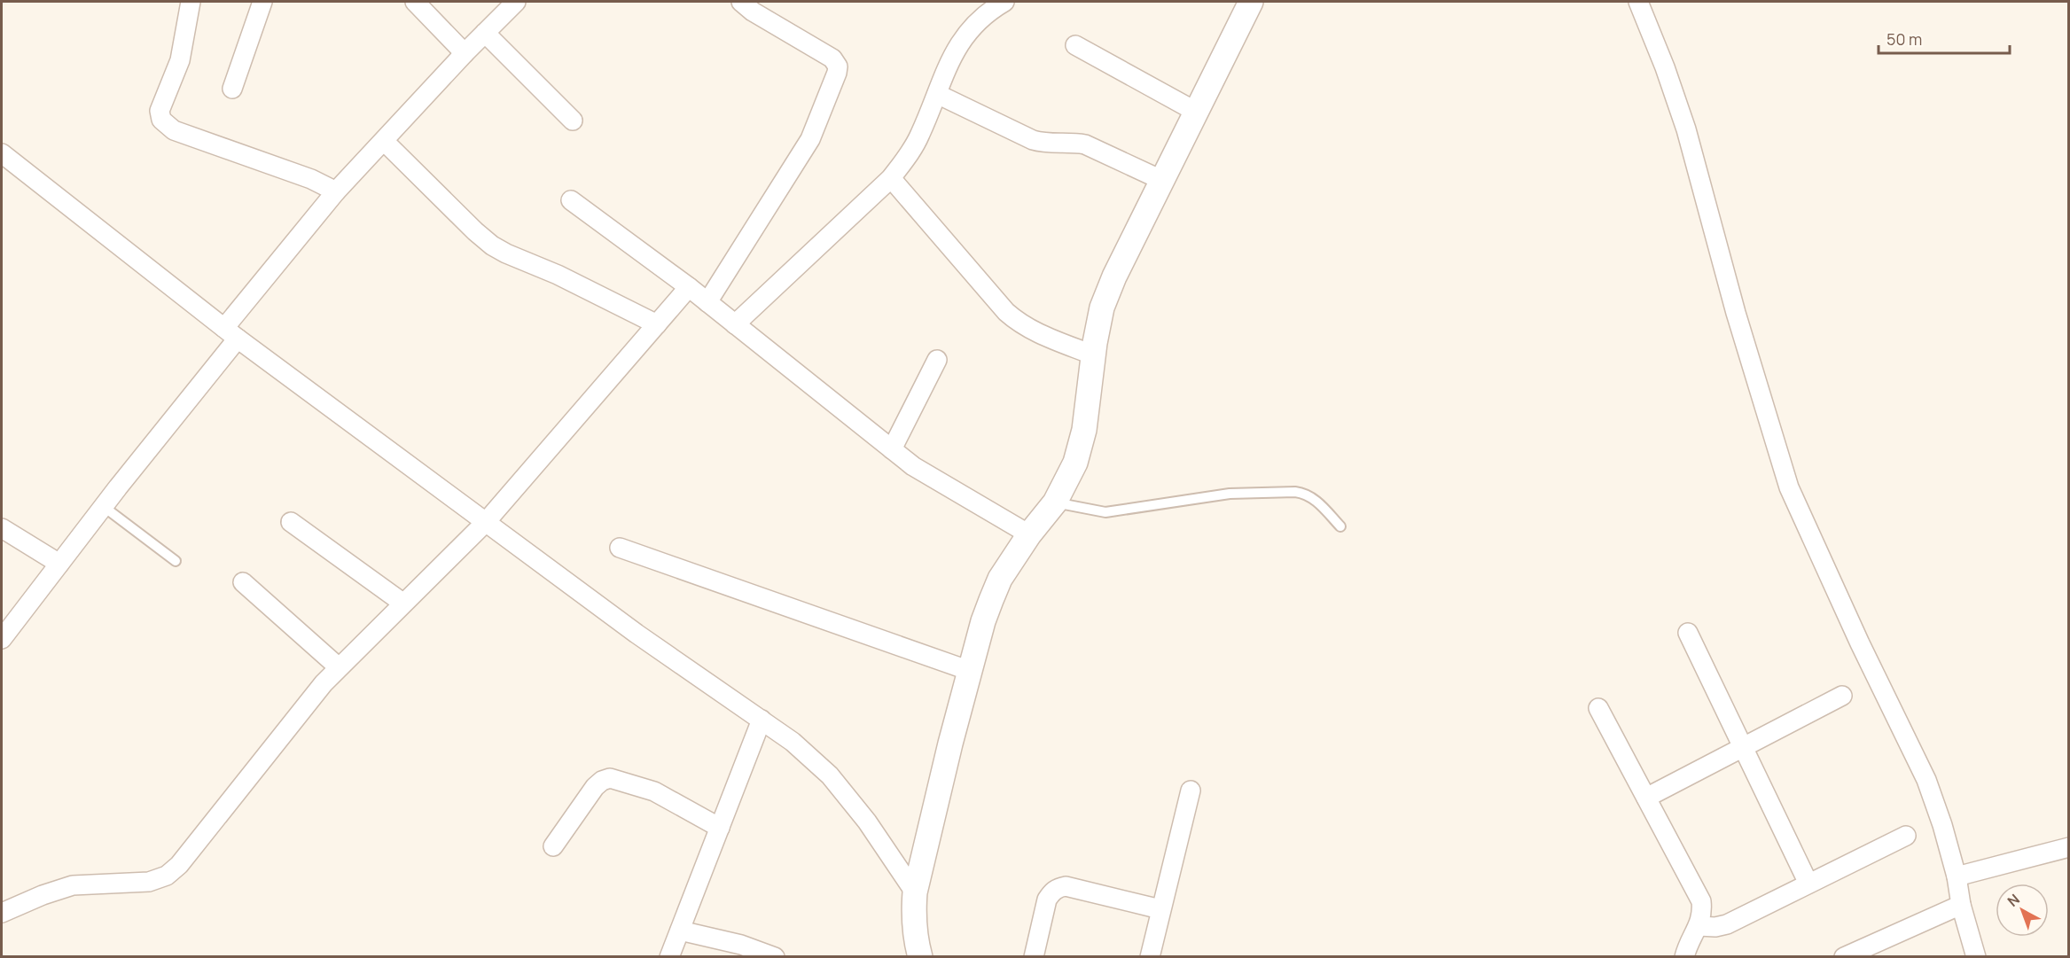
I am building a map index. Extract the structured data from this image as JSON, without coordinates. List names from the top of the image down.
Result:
{
  "scale_bar": "50 m",
  "north": "top left"
}
